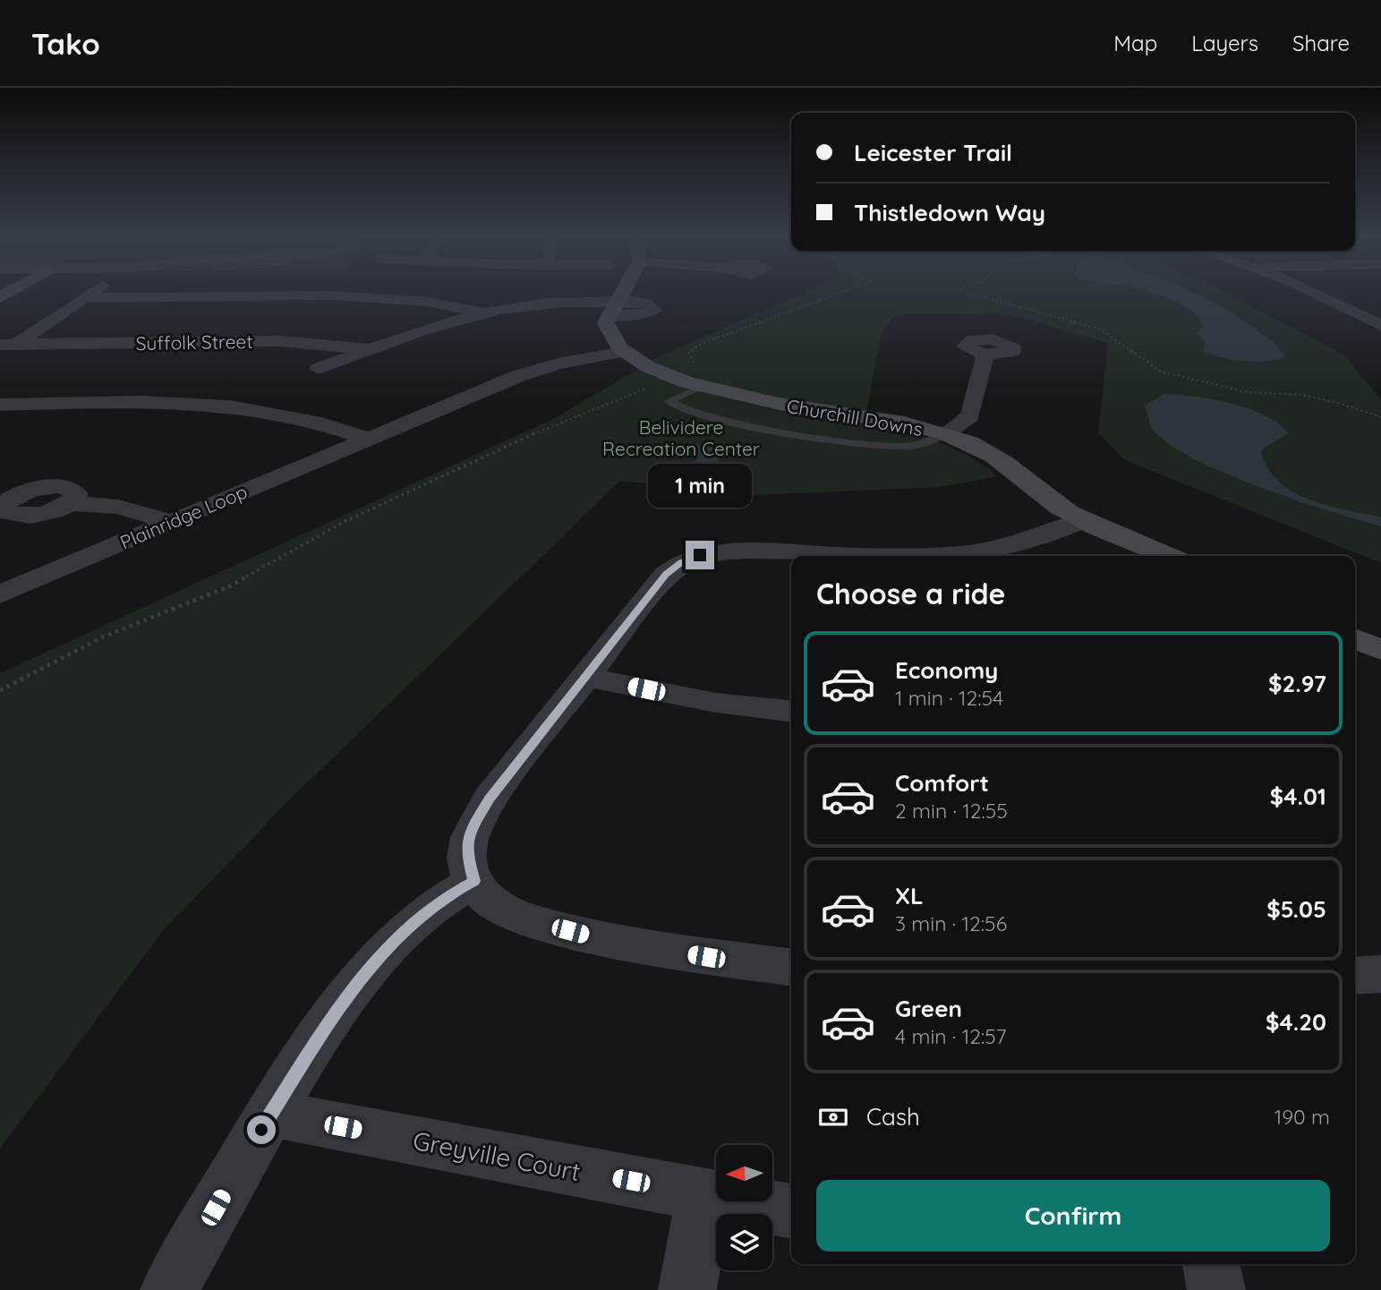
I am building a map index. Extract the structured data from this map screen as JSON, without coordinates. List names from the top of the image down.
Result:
{
  "streets": {
    "street": [
      "Suffolk Street",
      "Churchill Downs",
      "Plainridge Loop",
      "Greyville Court"
    ]
  },
  "crossings": [
    ["Churchill Downs", "Plainridge Loop"]
  ],
  "parks": ["Belividere Recreation Center"],
  "north": "left",
  "page": {
    "header": "Tako",
    "nav": ["Map", "Layers", "Share"],
    "banner": ["Leicester Trail", "Thistledown Way"],
    "bubble": "1 min",
    "heading": "Choose a ride",
    "list": [
      {
        "name": "Economy",
        "note": "1 min · 12:54",
        "value": "$2.97"
      },
      {
        "name": "Comfort",
        "note": "2 min · 12:55",
        "value": "$4.01"
      },
      {
        "name": "XL",
        "note": "3 min · 12:56",
        "value": "$5.05"
      },
      {
        "name": "Green",
        "note": "4 min · 12:57",
        "value": "$4.20"
      }
    ],
    "pay": ["Cash", "190 m"],
    "buttons": "Confirm"
  }
}
